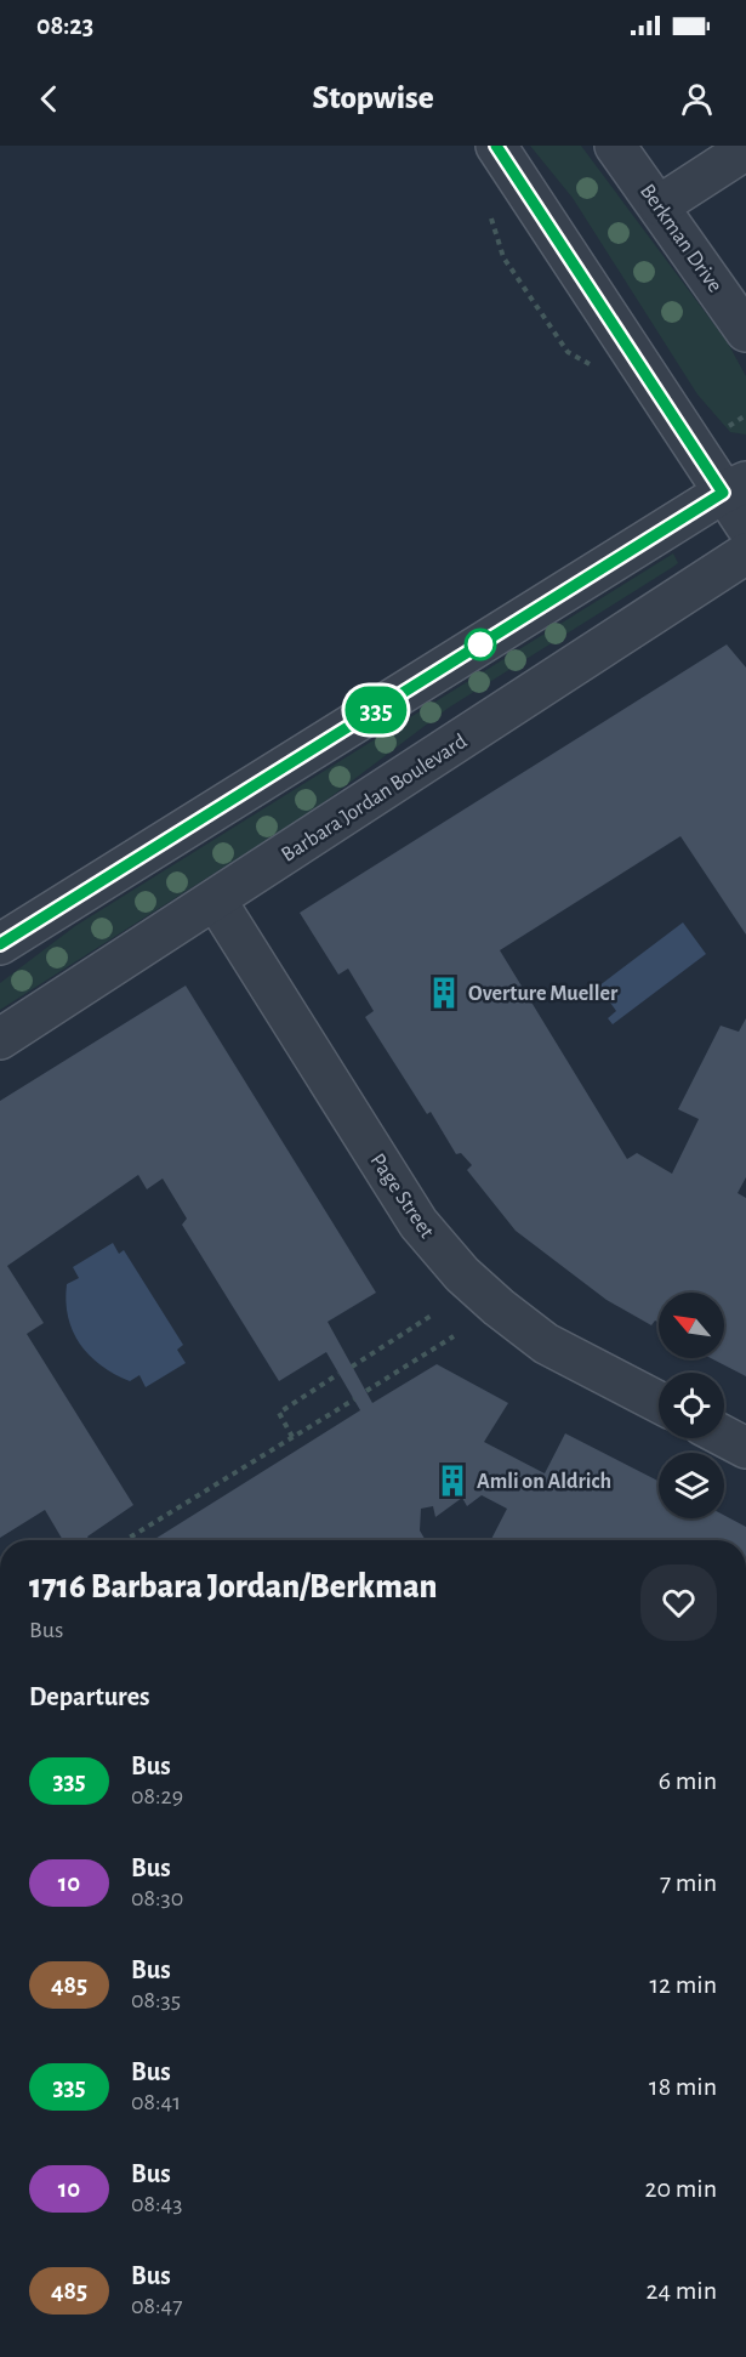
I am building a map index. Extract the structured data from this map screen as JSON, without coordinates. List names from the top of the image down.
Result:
{
  "streets": {
    "street": ["Berkman Drive", "Barbara Jordan Boulevard", "Page Street"]
  },
  "crossings": [
    ["Barbara Jordan Boulevard", "Page Street"]
  ],
  "places": {
    "building": ["Overture Mueller", "Amli on Aldrich"]
  },
  "lines": ["bus line 335"],
  "north": "top left",
  "page": {
    "status": "08:23",
    "header": "Stopwise",
    "on_map": "335",
    "heading": [
      ["1716 Barbara Jordan/Berkman", "Bus"],
      "Departures"
    ],
    "list": [
      {
        "mark": "335",
        "name": "Bus",
        "note": "08:29",
        "value": "6 min"
      },
      {
        "mark": "10",
        "name": "Bus",
        "note": "08:30",
        "value": "7 min"
      },
      {
        "mark": "485",
        "name": "Bus",
        "note": "08:35",
        "value": "12 min"
      },
      {
        "mark": "335",
        "name": "Bus",
        "note": "08:41",
        "value": "18 min"
      },
      {
        "mark": "10",
        "name": "Bus",
        "note": "08:43",
        "value": "20 min"
      },
      {
        "mark": "485",
        "name": "Bus",
        "note": "08:47",
        "value": "24 min"
      }
    ]
  }
}
